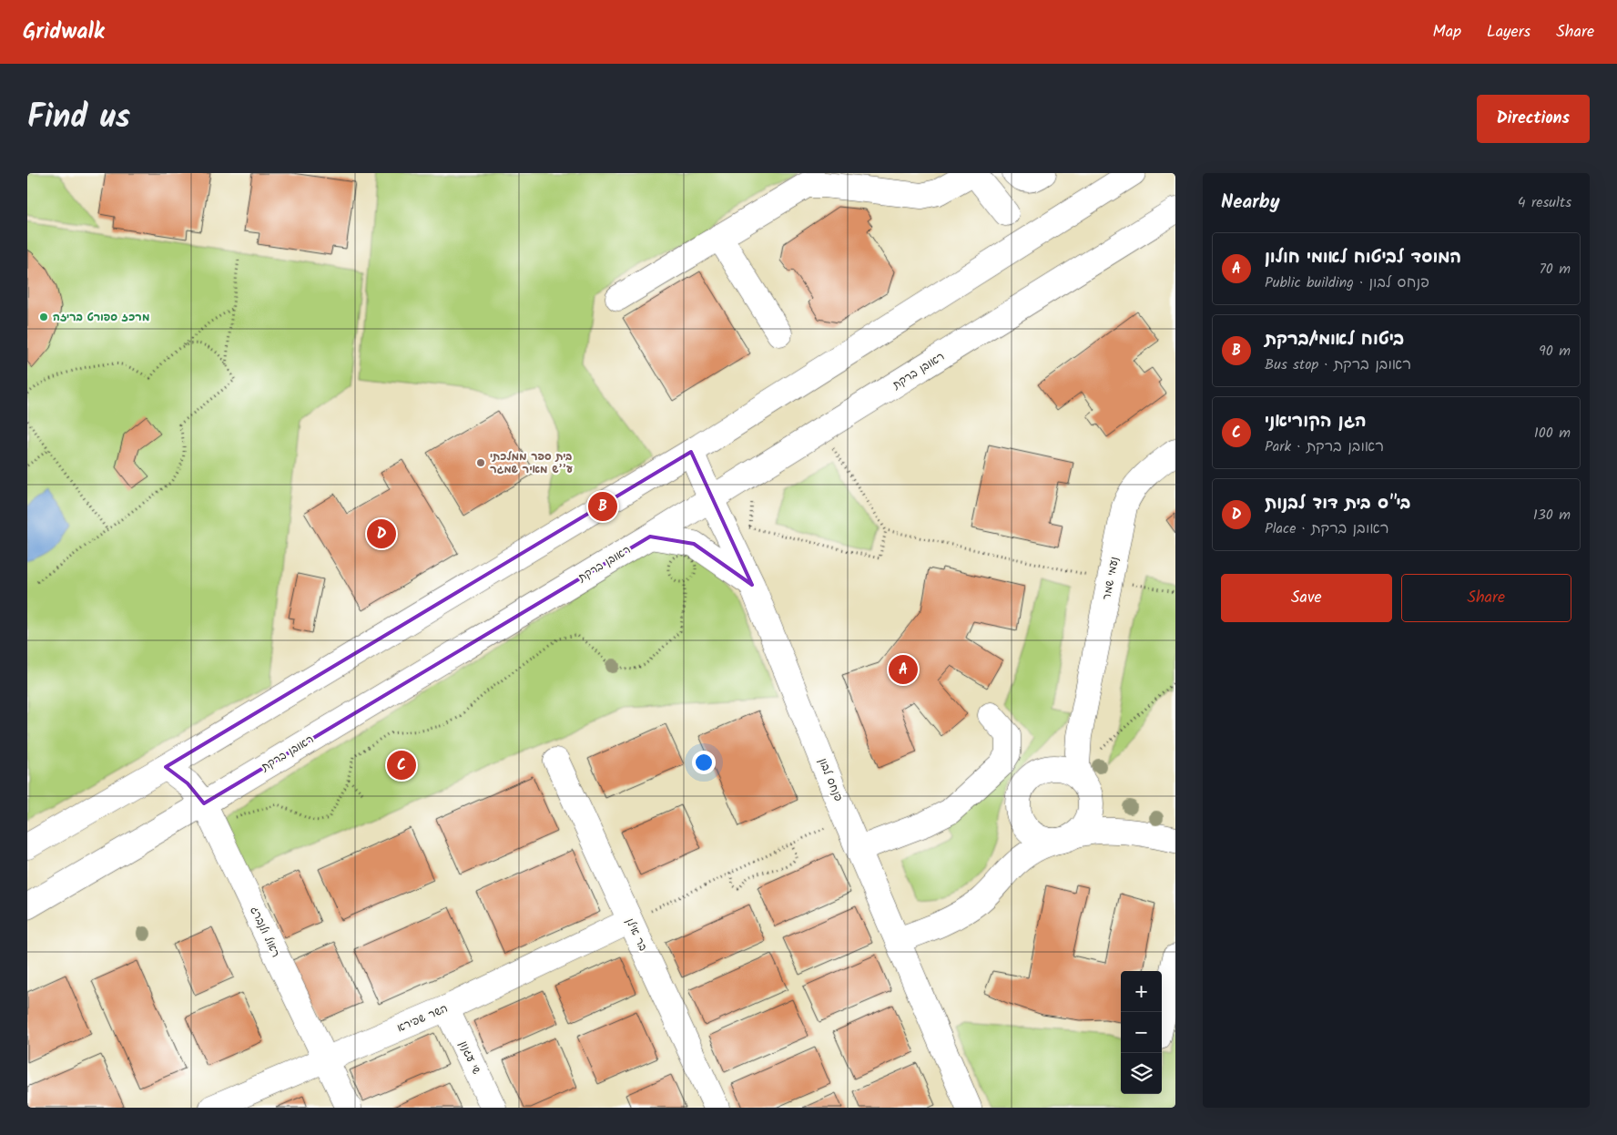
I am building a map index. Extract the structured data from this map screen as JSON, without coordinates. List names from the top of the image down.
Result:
{
  "streets": {
    "street": [
      "ראובן ברקת",
      "נעמי שמר",
      "פנחס לבון",
      "ראול ולנברג",
      "בר אילן",
      "השר שפירא",
      "שי עגנון"
    ]
  },
  "crossings": [
    ["ראובן ברקת", "פנחס לבון"],
    ["ראובן ברקת", "ראול ולנברג"],
    ["ראול ולנברג", "השר שפירא"],
    ["בר אילן", "השר שפירא"],
    ["השר שפירא", "שי עגנון"]
  ],
  "places": ["מרכז ספורט בריזה", "בית ספר ממלכתי ע’’ש מאיר שמגר"],
  "page": {
    "header": "Gridwalk",
    "nav": ["Map", "Layers", "Share"],
    "title": "Find us",
    "buttons": [
      "Directions",
      ["Save", "Share"]
    ],
    "heading": ["Nearby", "4 results"],
    "list": [
      {
        "mark": "A",
        "name": "המוסד לביטוח לאומי חולון",
        "note": "Public building · פנחס לבון",
        "value": "70 m"
      },
      {
        "mark": "B",
        "name": "ביטוח לאומי/ברקת",
        "note": "Bus stop · ראובן ברקת",
        "value": "90 m"
      },
      {
        "mark": "C",
        "name": "הגן הקוריאני",
        "note": "Park · ראובן ברקת",
        "value": "100 m"
      },
      {
        "mark": "D",
        "name": "בי''ס בית דוד לבנות",
        "note": "Place · ראובן ברקת",
        "value": "130 m"
      }
    ],
    "pins": [
      "B",
      "D",
      "A",
      "C"
    ],
    "map_buttons": ["+", "−"]
  }
}
